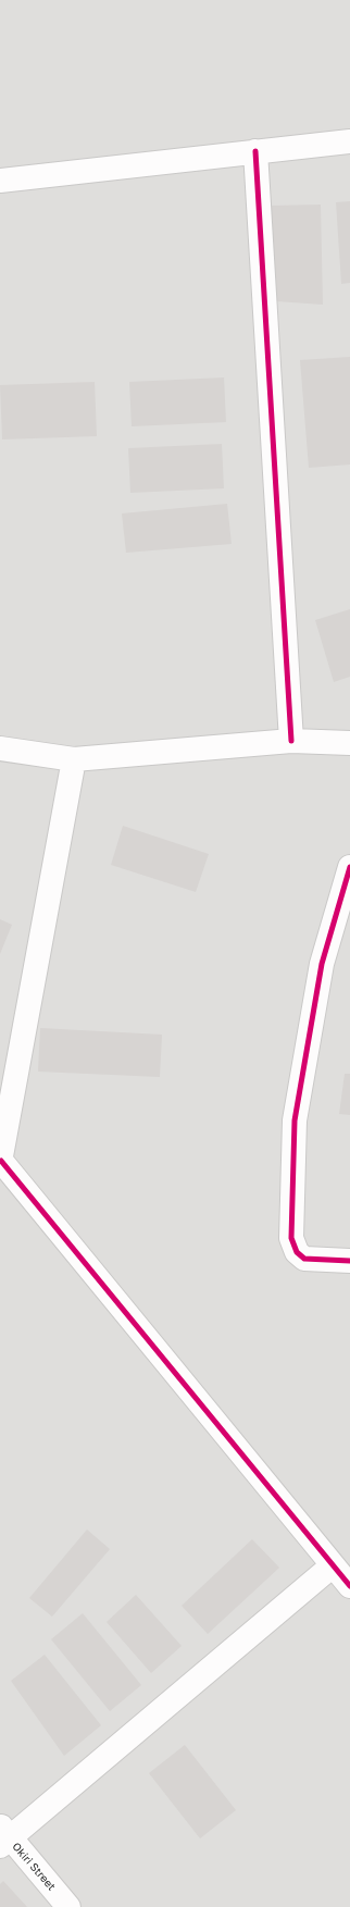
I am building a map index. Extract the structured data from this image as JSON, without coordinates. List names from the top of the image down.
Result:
{
  "streets": {
    "street": ["Okiri Street"]
  }
}
